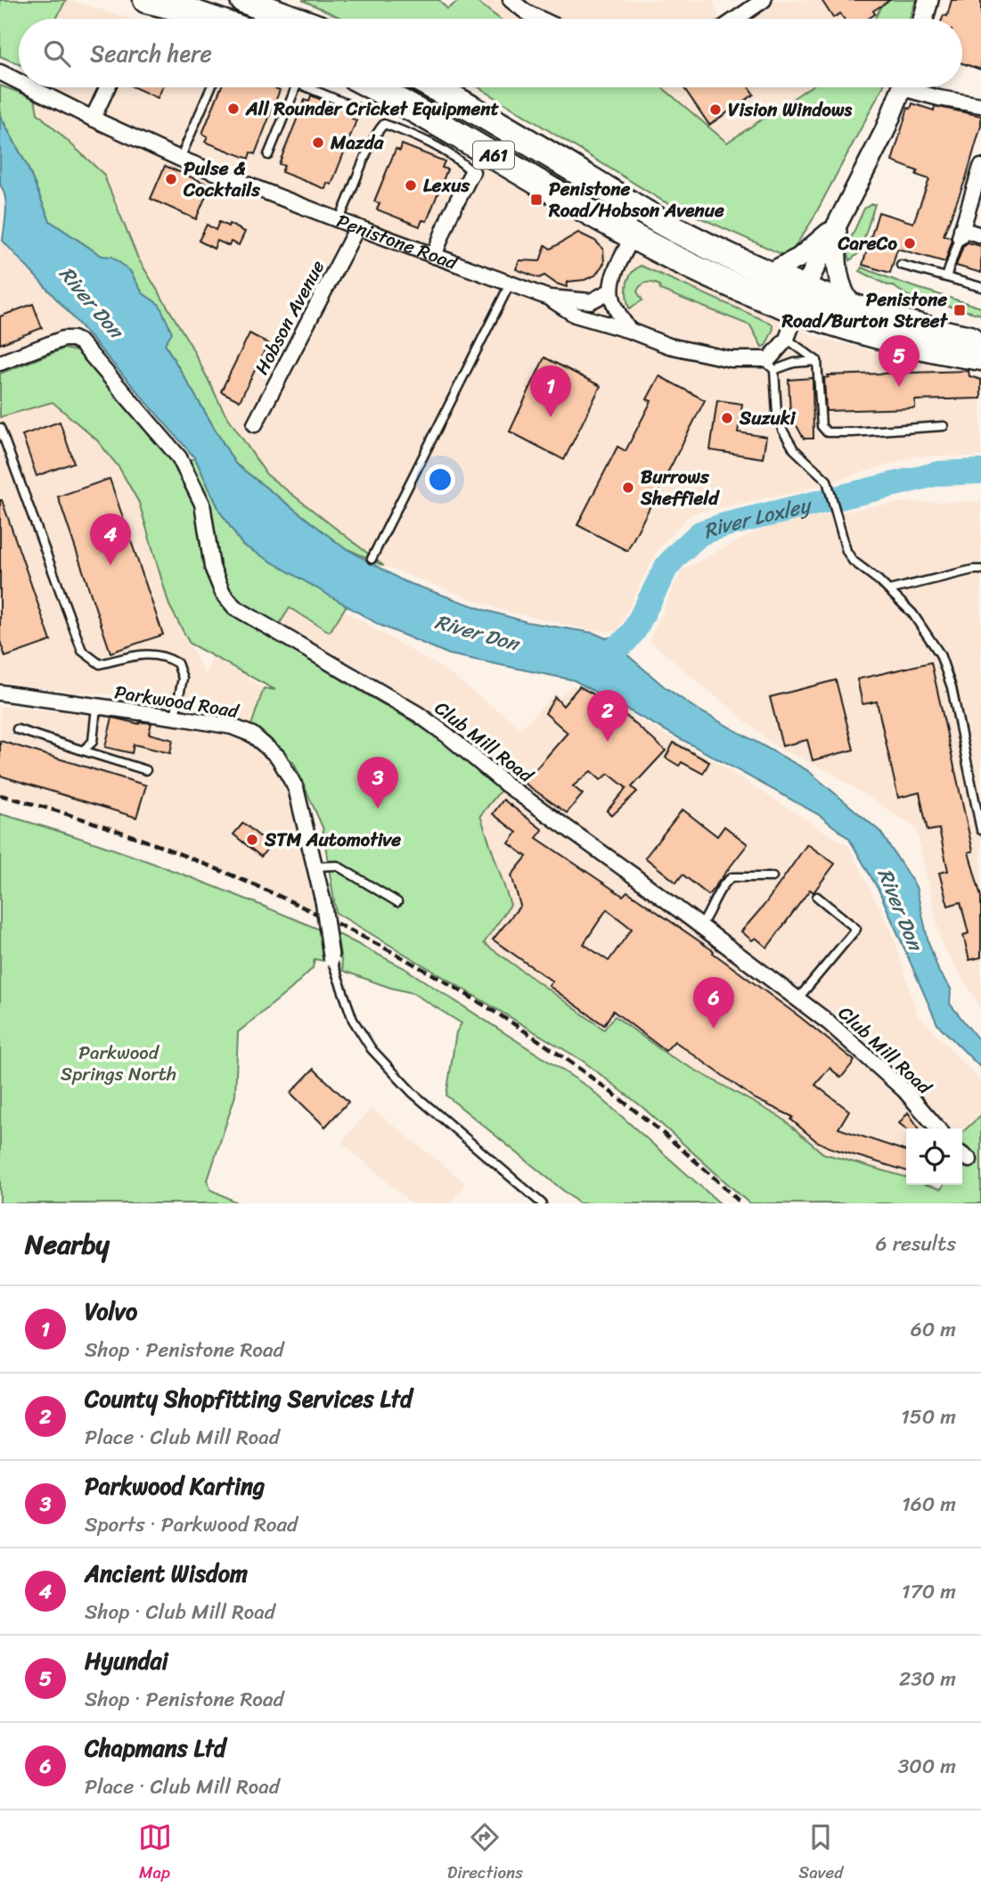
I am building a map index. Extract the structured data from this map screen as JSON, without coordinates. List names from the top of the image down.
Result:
{
  "streets": {
    "highway": ["A61"],
    "street": [
      "Penistone Road",
      "Hobson Avenue",
      "Parkwood Road",
      "Club Mill Road"
    ]
  },
  "crossings": [
    ["Penistone Road", "Hobson Avenue"]
  ],
  "water": ["River Don", "River Loxley"],
  "parks": ["Parkwood Springs North"],
  "places": {
    "other": [
      "All Rounder Cricket Equipment",
      "Vision Windows",
      "Mazda",
      "Pulse & Cocktails",
      "Lexus",
      "CareCo",
      "Suzuki",
      "Burrows Sheffield",
      "STM Automotive"
    ],
    "transit": ["Penistone Road/Hobson Avenue", "Penistone Road/Burton Street"]
  },
  "page": {
    "search": "Search here",
    "pins": [
      "5",
      "1",
      "4",
      "2",
      "3",
      "6"
    ],
    "heading": ["Nearby", "6 results"],
    "list": [
      {
        "mark": "1",
        "name": "Volvo",
        "note": "Shop · Penistone Road",
        "value": "60 m"
      },
      {
        "mark": "2",
        "name": "County Shopfitting Services Ltd",
        "note": "Place · Club Mill Road",
        "value": "150 m"
      },
      {
        "mark": "3",
        "name": "Parkwood Karting",
        "note": "Sports · Parkwood Road",
        "value": "160 m"
      },
      {
        "mark": "4",
        "name": "Ancient Wisdom",
        "note": "Shop · Club Mill Road",
        "value": "170 m"
      },
      {
        "mark": "5",
        "name": "Hyundai",
        "note": "Shop · Penistone Road",
        "value": "230 m"
      },
      {
        "mark": "6",
        "name": "Chapmans Ltd",
        "note": "Place · Club Mill Road",
        "value": "300 m"
      }
    ],
    "nav": ["Map", "Directions", "Saved"]
  }
}
